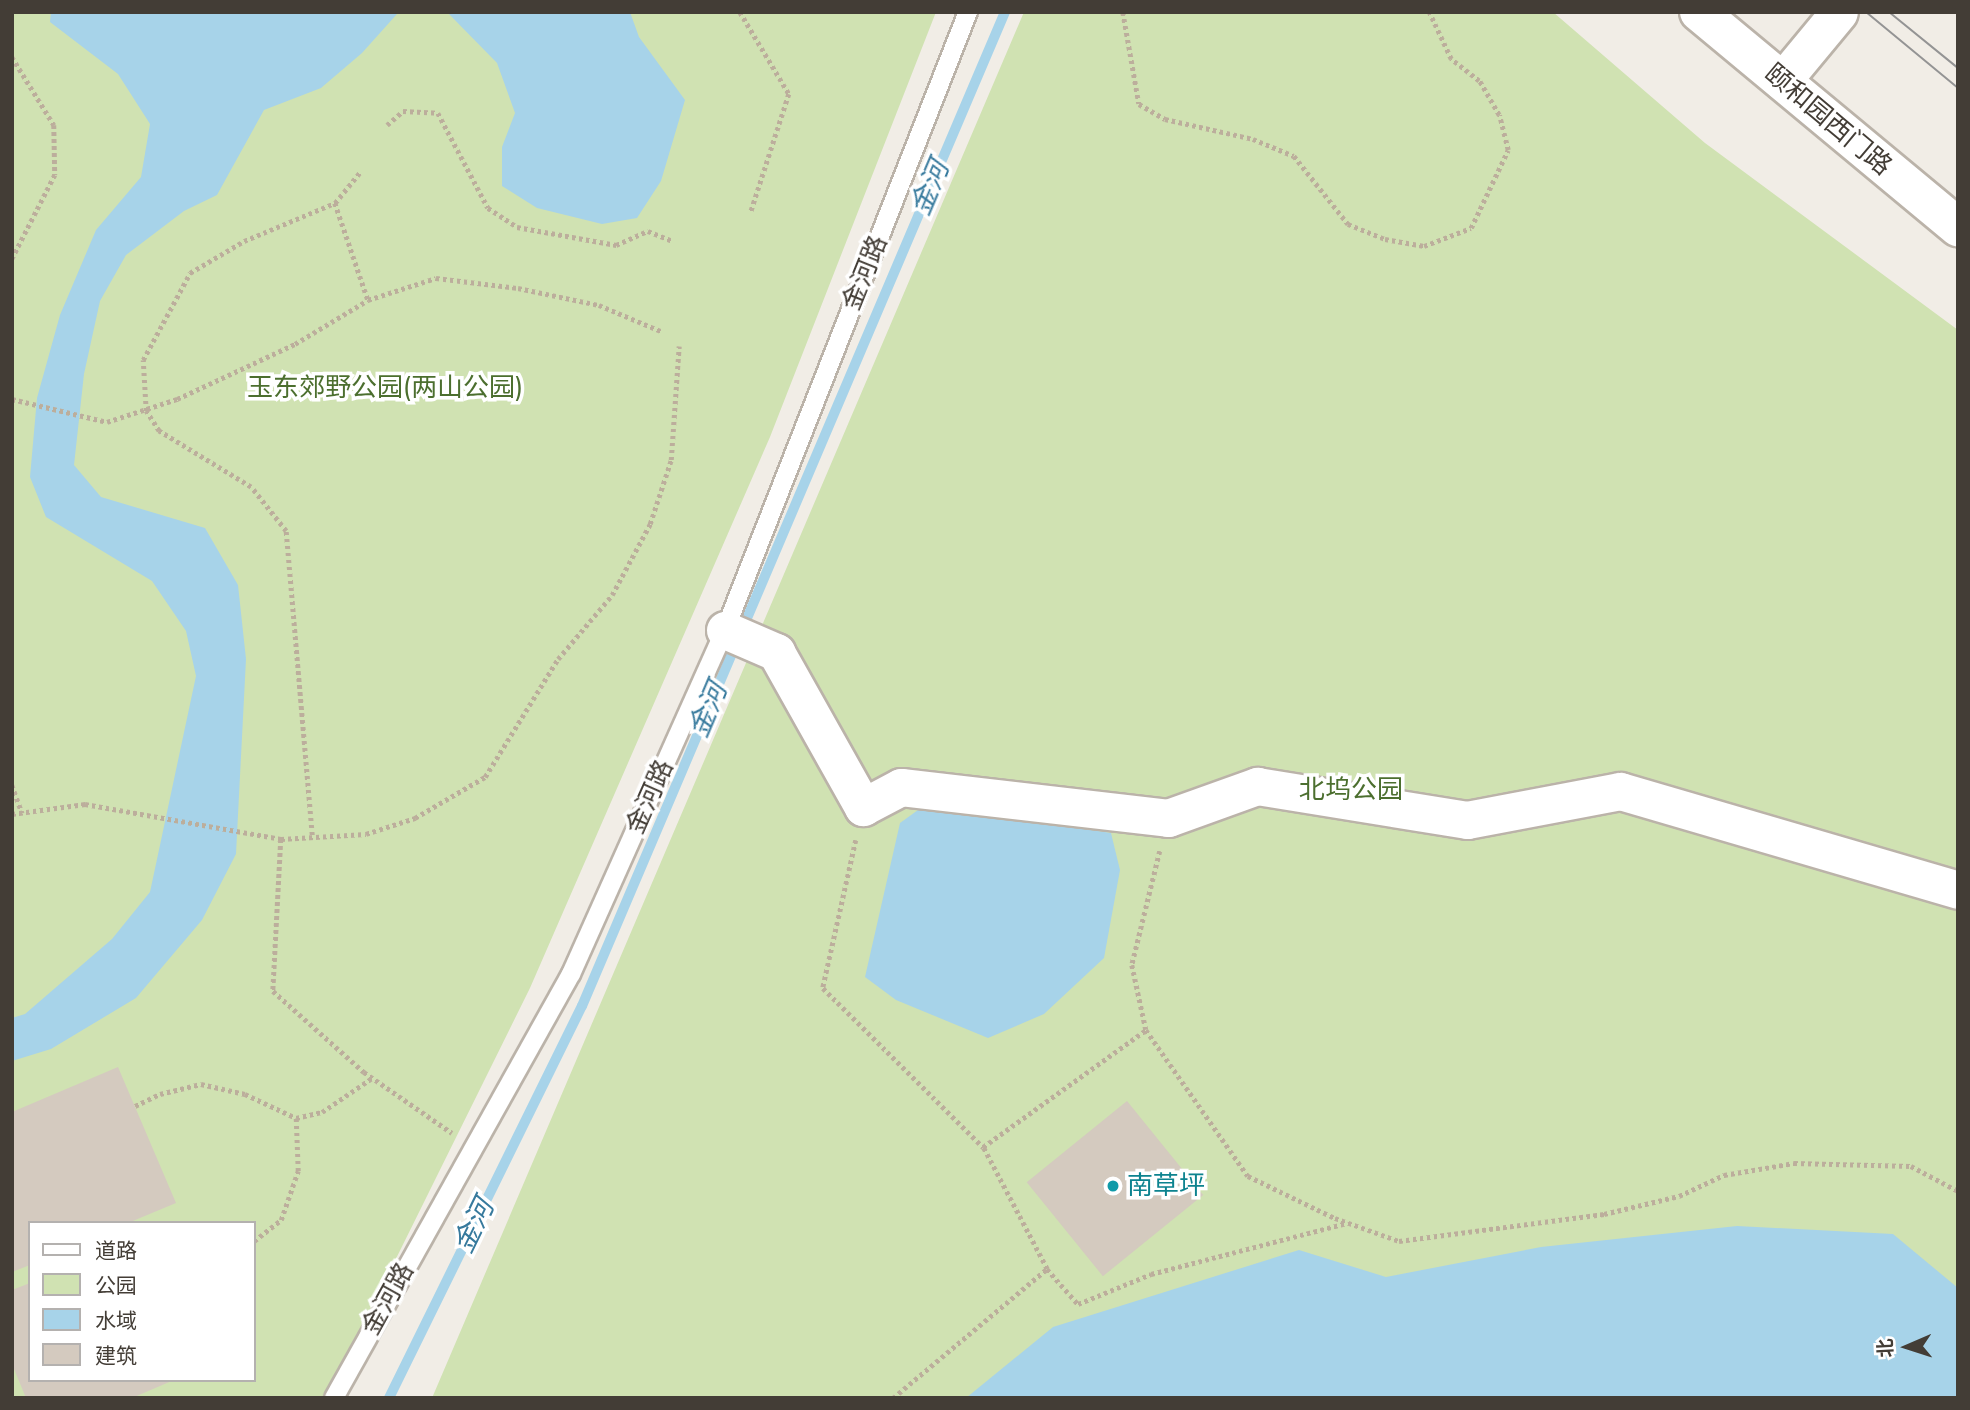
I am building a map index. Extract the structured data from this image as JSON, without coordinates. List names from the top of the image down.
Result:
{
  "streets": {
    "street": ["颐和园西门路"],
    "lane": ["金河路"]
  },
  "water": ["金河"],
  "parks": ["玉东郊野公园(两山公园)", "北坞公园"],
  "places": ["南草坪"],
  "legend": [
    "道路",
    "公园",
    "水域",
    "建筑"
  ],
  "north": "left"
}
